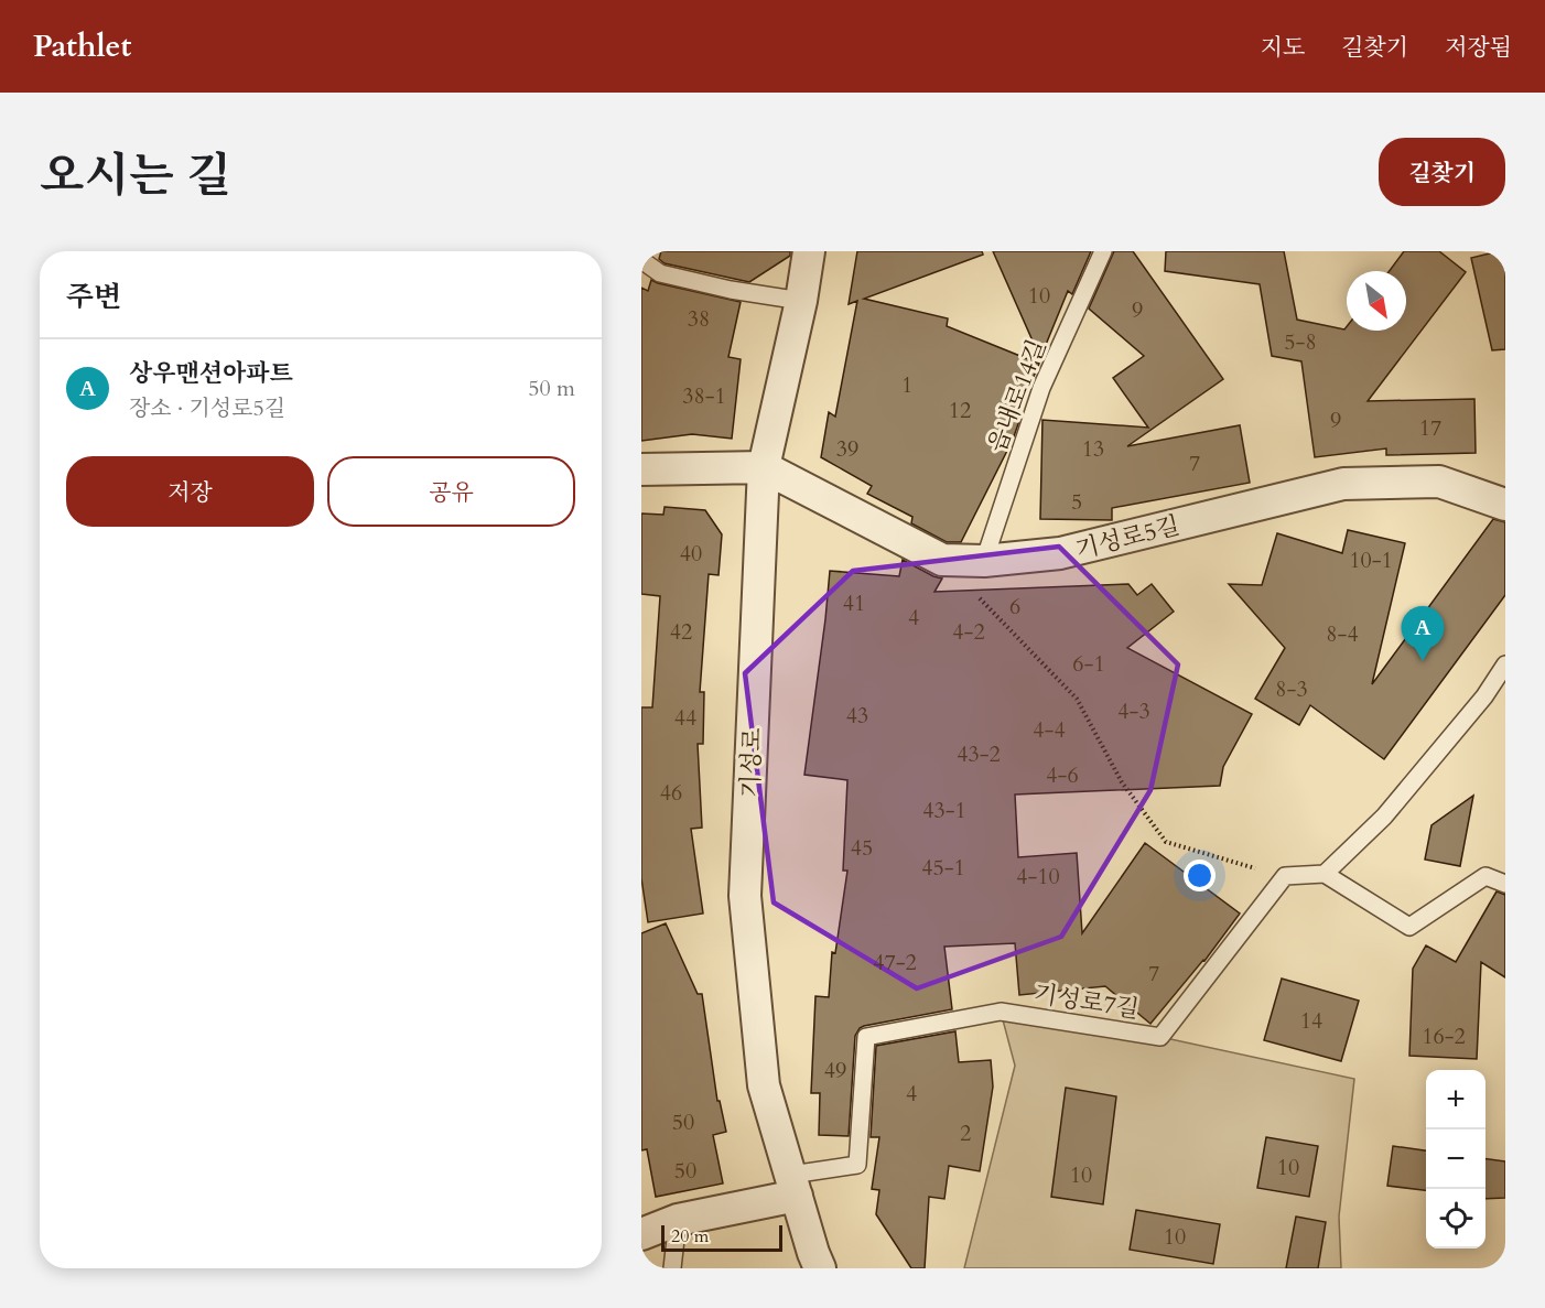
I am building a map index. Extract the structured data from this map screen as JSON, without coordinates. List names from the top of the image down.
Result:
{
  "streets": {
    "street": ["기성로5길", "기성로"],
    "lane": ["읍내로14길", "기성로7길"]
  },
  "crossings": [
    ["읍내로14길", "기성로5길"],
    ["기성로5길", "기성로"],
    ["기성로", "기성로7길"]
  ],
  "house_numbers": [
    "10",
    "9",
    "38",
    "5-8",
    "1",
    "38-1",
    "12",
    "9",
    "17",
    "39",
    "13",
    "7",
    "5",
    "40",
    "10-1",
    "41",
    "6",
    "4",
    "42",
    "4-2",
    "8-4",
    "6-1",
    "8-3",
    "4-3",
    "43",
    "44",
    "4-4",
    "43-2",
    "4-6",
    "46",
    "43-1",
    "45",
    "45-1",
    "4-10",
    "47-2",
    "7",
    "14",
    "16-2",
    "49",
    "4",
    "50",
    "2",
    "10",
    "50",
    "10",
    "10"
  ],
  "scale_bar": "20 m",
  "north": "bottom right",
  "page": {
    "header": "Pathlet",
    "nav": ["지도", "길찾기", "저장됨"],
    "title": "오시는 길",
    "buttons": [
      "길찾기",
      ["저장", "공유"]
    ],
    "heading": "주변",
    "list": [
      {
        "mark": "A",
        "name": "상우맨션아파트",
        "note": "장소 · 기성로5길",
        "value": "50 m"
      }
    ],
    "pins": "A",
    "map_buttons": ["+", "−"],
    "scale": "20 m"
  }
}
